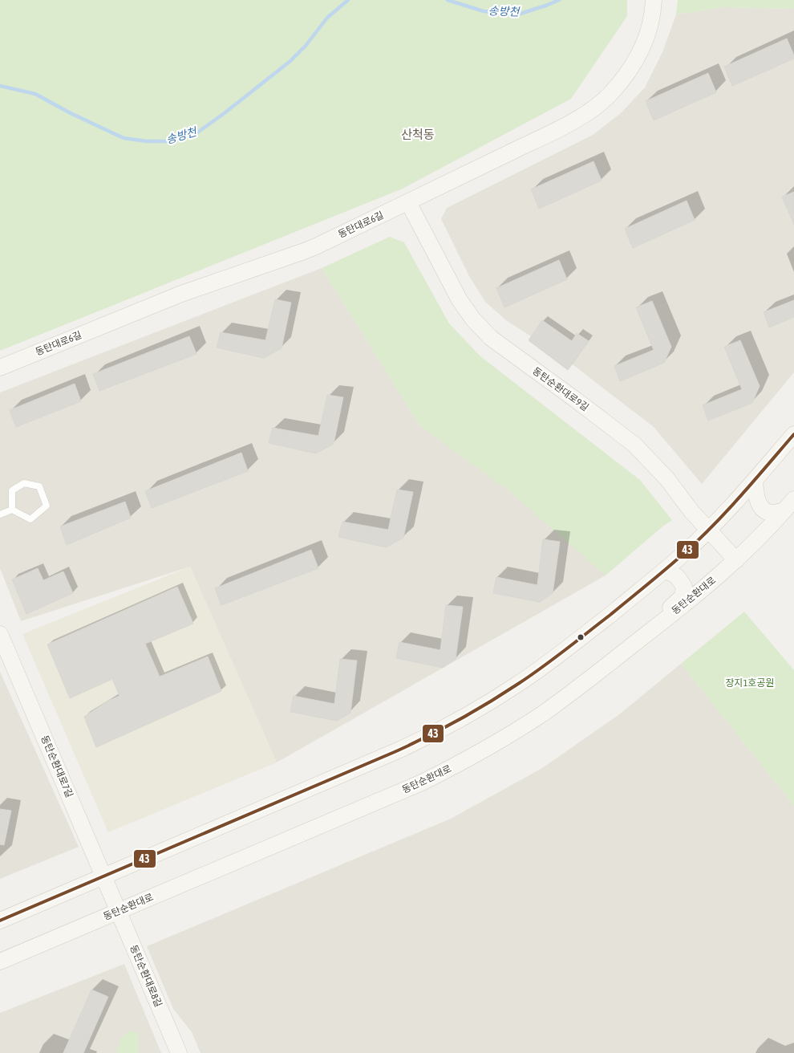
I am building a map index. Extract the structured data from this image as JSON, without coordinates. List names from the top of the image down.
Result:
{
  "streets": {
    "main road": [
      "동탄대로6길",
      "동탄순환대로9길",
      "동탄순환대로",
      "동탄순환대로7길",
      "동탄순환대로8길"
    ]
  },
  "crossings": [
    ["동탄대로6길", "동탄순환대로9길"],
    ["동탄순환대로9길", "동탄순환대로"],
    ["동탄순환대로", "동탄순환대로7길"],
    ["동탄순환대로", "동탄순환대로8길"],
    ["동탄순환대로7길", "동탄순환대로8길"]
  ],
  "districts": ["산척동"],
  "water": ["송방천"],
  "parks": ["장지1호공원"],
  "lines": ["transit line 43"]
}
